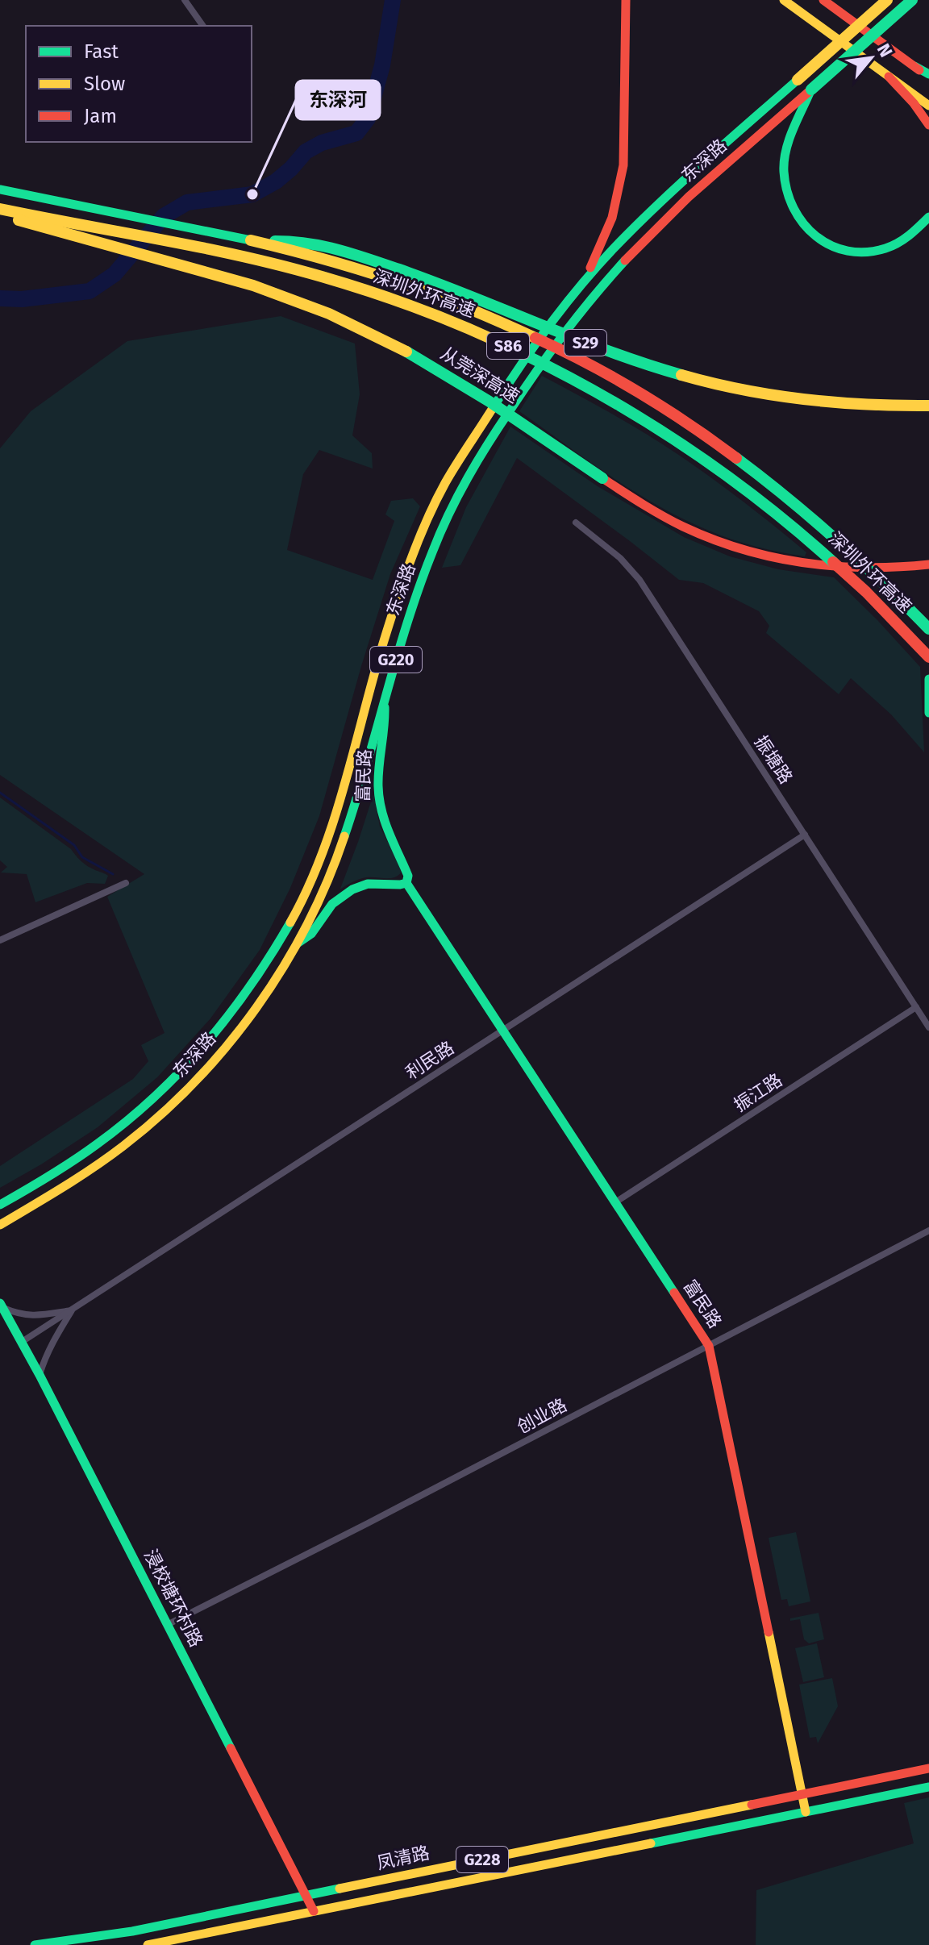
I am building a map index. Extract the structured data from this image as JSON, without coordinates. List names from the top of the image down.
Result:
{
  "streets": {
    "main road": [
      "东深路",
      "深圳外环高速",
      "S29",
      "S86",
      "从莞深高速",
      "G220",
      "富民路",
      "浸校塘环村路",
      "凤清路",
      "G228"
    ],
    "street": [
      "振塘路",
      "利民路",
      "振江路",
      "创业路"
    ]
  },
  "crossings": [
    ["东深路", "富民路"],
    ["深圳外环高速", "S29"],
    ["深圳外环高速", "从莞深高速"],
    ["振塘路", "利民路"],
    ["振塘路", "振江路"],
    ["富民路", "利民路"],
    ["富民路", "振江路"],
    ["富民路", "创业路"],
    ["富民路", "凤清路"],
    ["利民路", "浸校塘环村路"],
    ["创业路", "浸校塘环村路"],
    ["浸校塘环村路", "凤清路"]
  ],
  "places": ["东深河"],
  "legend": ["Fast", "Slow", "Jam"],
  "north": "top right"
}
